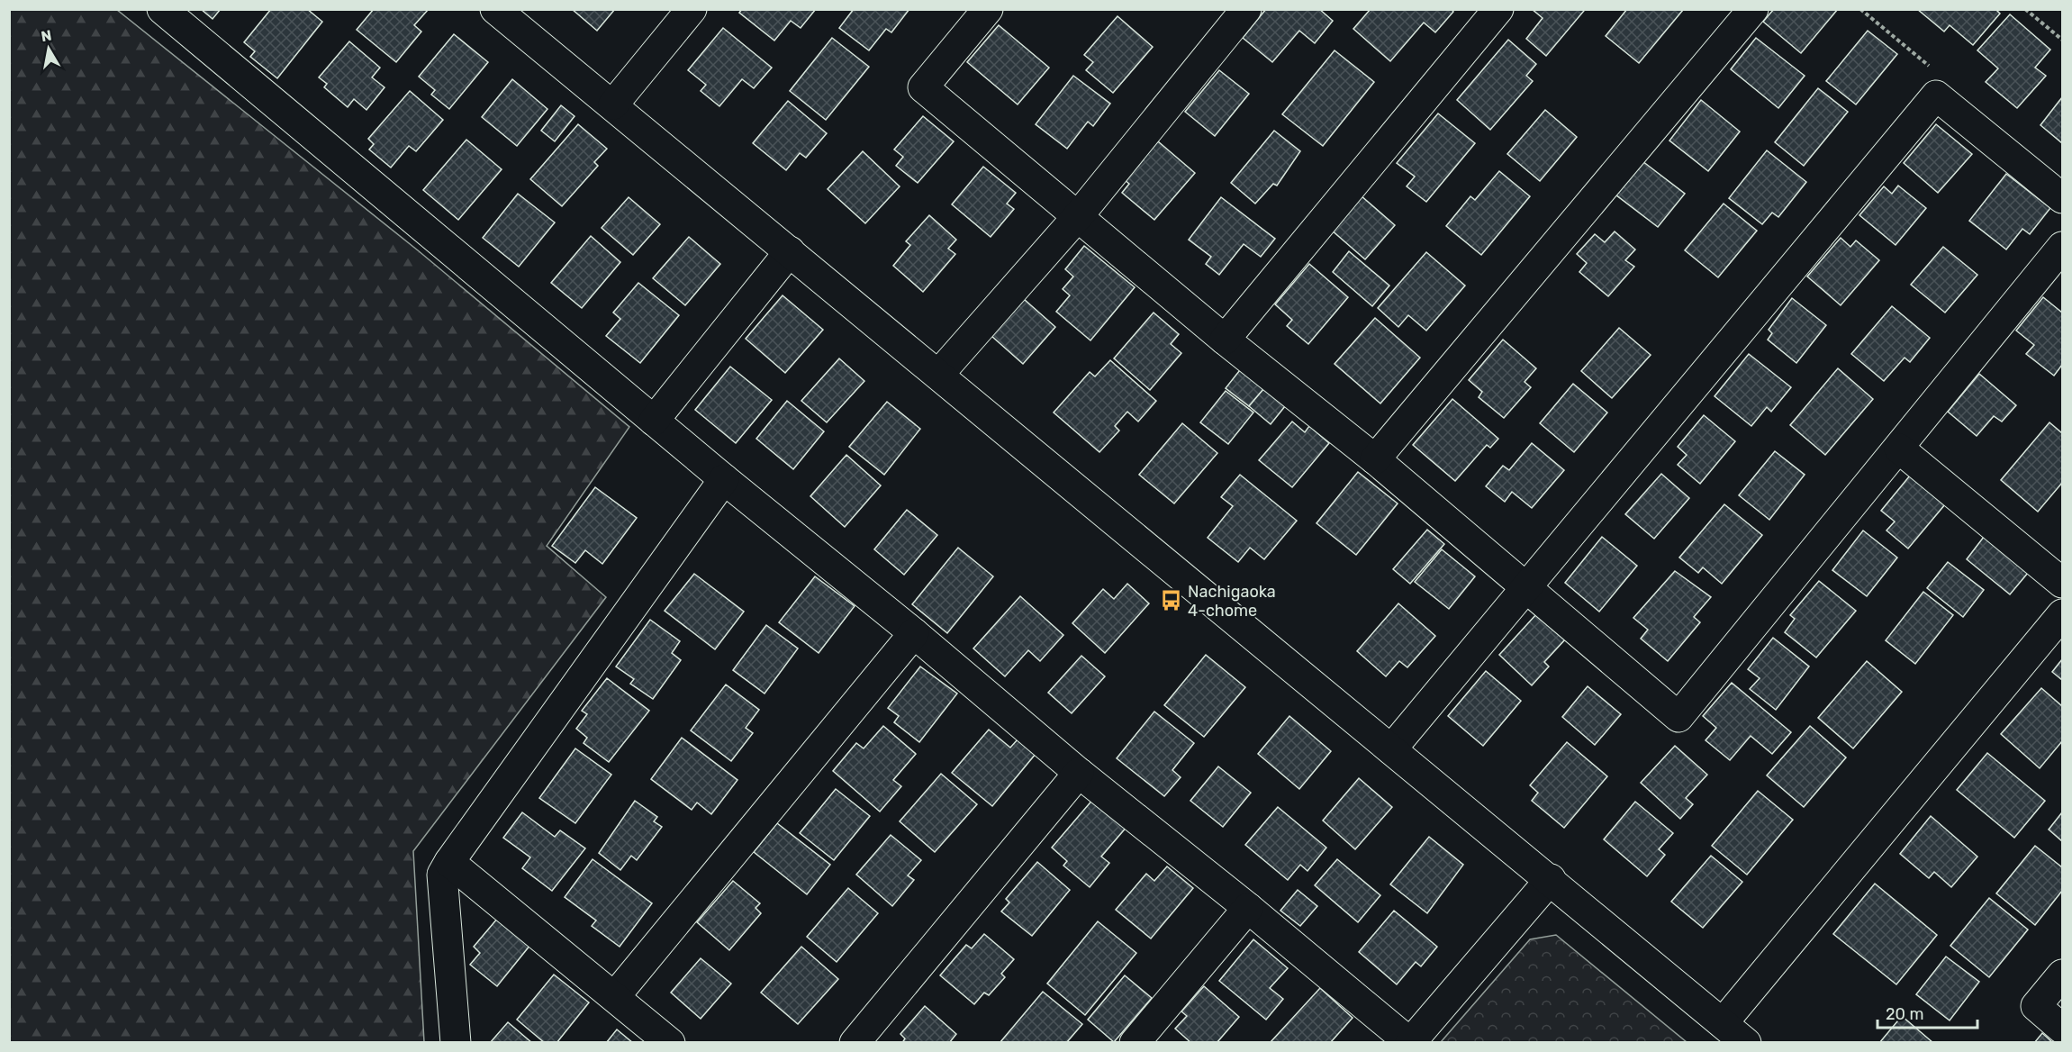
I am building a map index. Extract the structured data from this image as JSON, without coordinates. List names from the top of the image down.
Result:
{
  "places": {
    "bus stop": ["Nachigaoka 4-chome"]
  },
  "scale_bar": "20 m",
  "north": "top"
}
